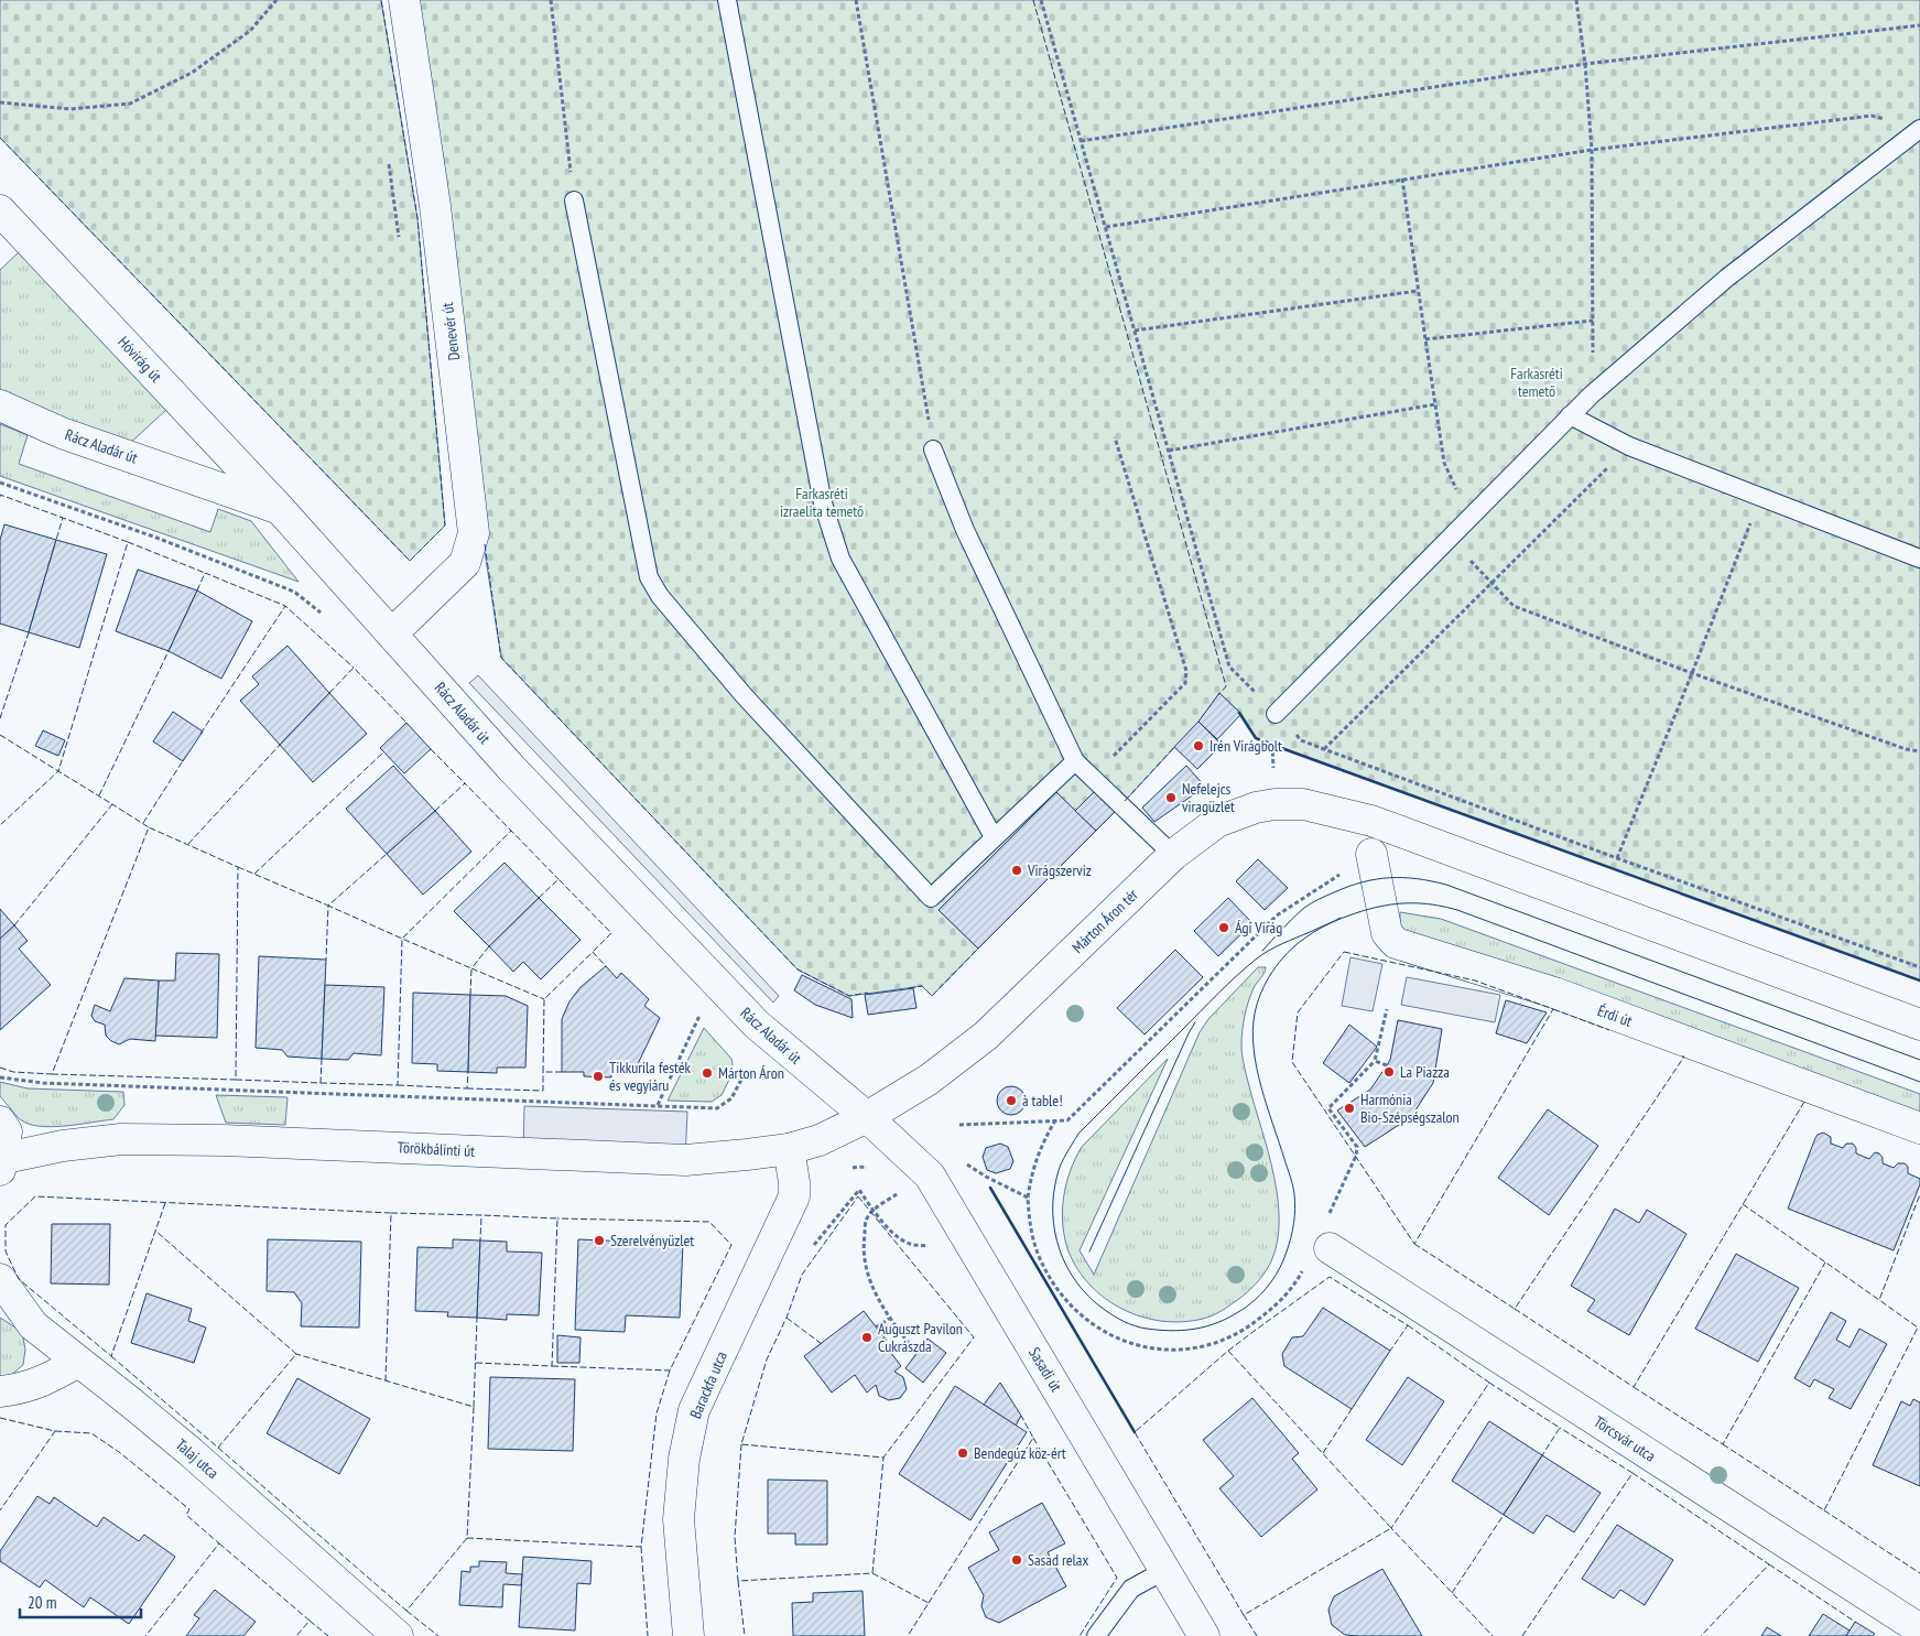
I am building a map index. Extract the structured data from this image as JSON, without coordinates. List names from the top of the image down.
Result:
{
  "streets": {
    "street": [
      "Denevér út",
      "Hóvirág út",
      "Rácz Aladár út",
      "Márton Áron tér",
      "Érdi út",
      "Törökbálinti út",
      "Sasadi út",
      "Barackfa utca",
      "Törcsvár utca",
      "Talaj utca"
    ]
  },
  "crossings": [
    ["Denevér út", "Rácz Aladár út"],
    ["Hóvirág út", "Rácz Aladár út"],
    ["Rácz Aladár út", "Márton Áron tér"],
    ["Rácz Aladár út", "Törökbálinti út"],
    ["Rácz Aladár út", "Sasadi út"],
    ["Márton Áron tér", "Törökbálinti út"],
    ["Márton Áron tér", "Sasadi út"],
    ["Törökbálinti út", "Sasadi út"],
    ["Törökbálinti út", "Barackfa utca"]
  ],
  "parks": ["Farkasréti temető", "Farkasréti izraelita temető"],
  "places": [
    "Irén Virágbolt",
    "Nefelejcs viragüzlet",
    "Virágszerviz",
    "Ági Virág",
    "La Piazza",
    "Márton Áron",
    "Tikkurila festék és vegyiáru",
    "à table!",
    "Harmónia Bio-Szépségszalon",
    "Szerelvényüzlet",
    "Auguszt Pavilon Cukrászda",
    "Bendegúz köz-ért",
    "Sasad relax"
  ],
  "scale_bar": "20 m"
}
